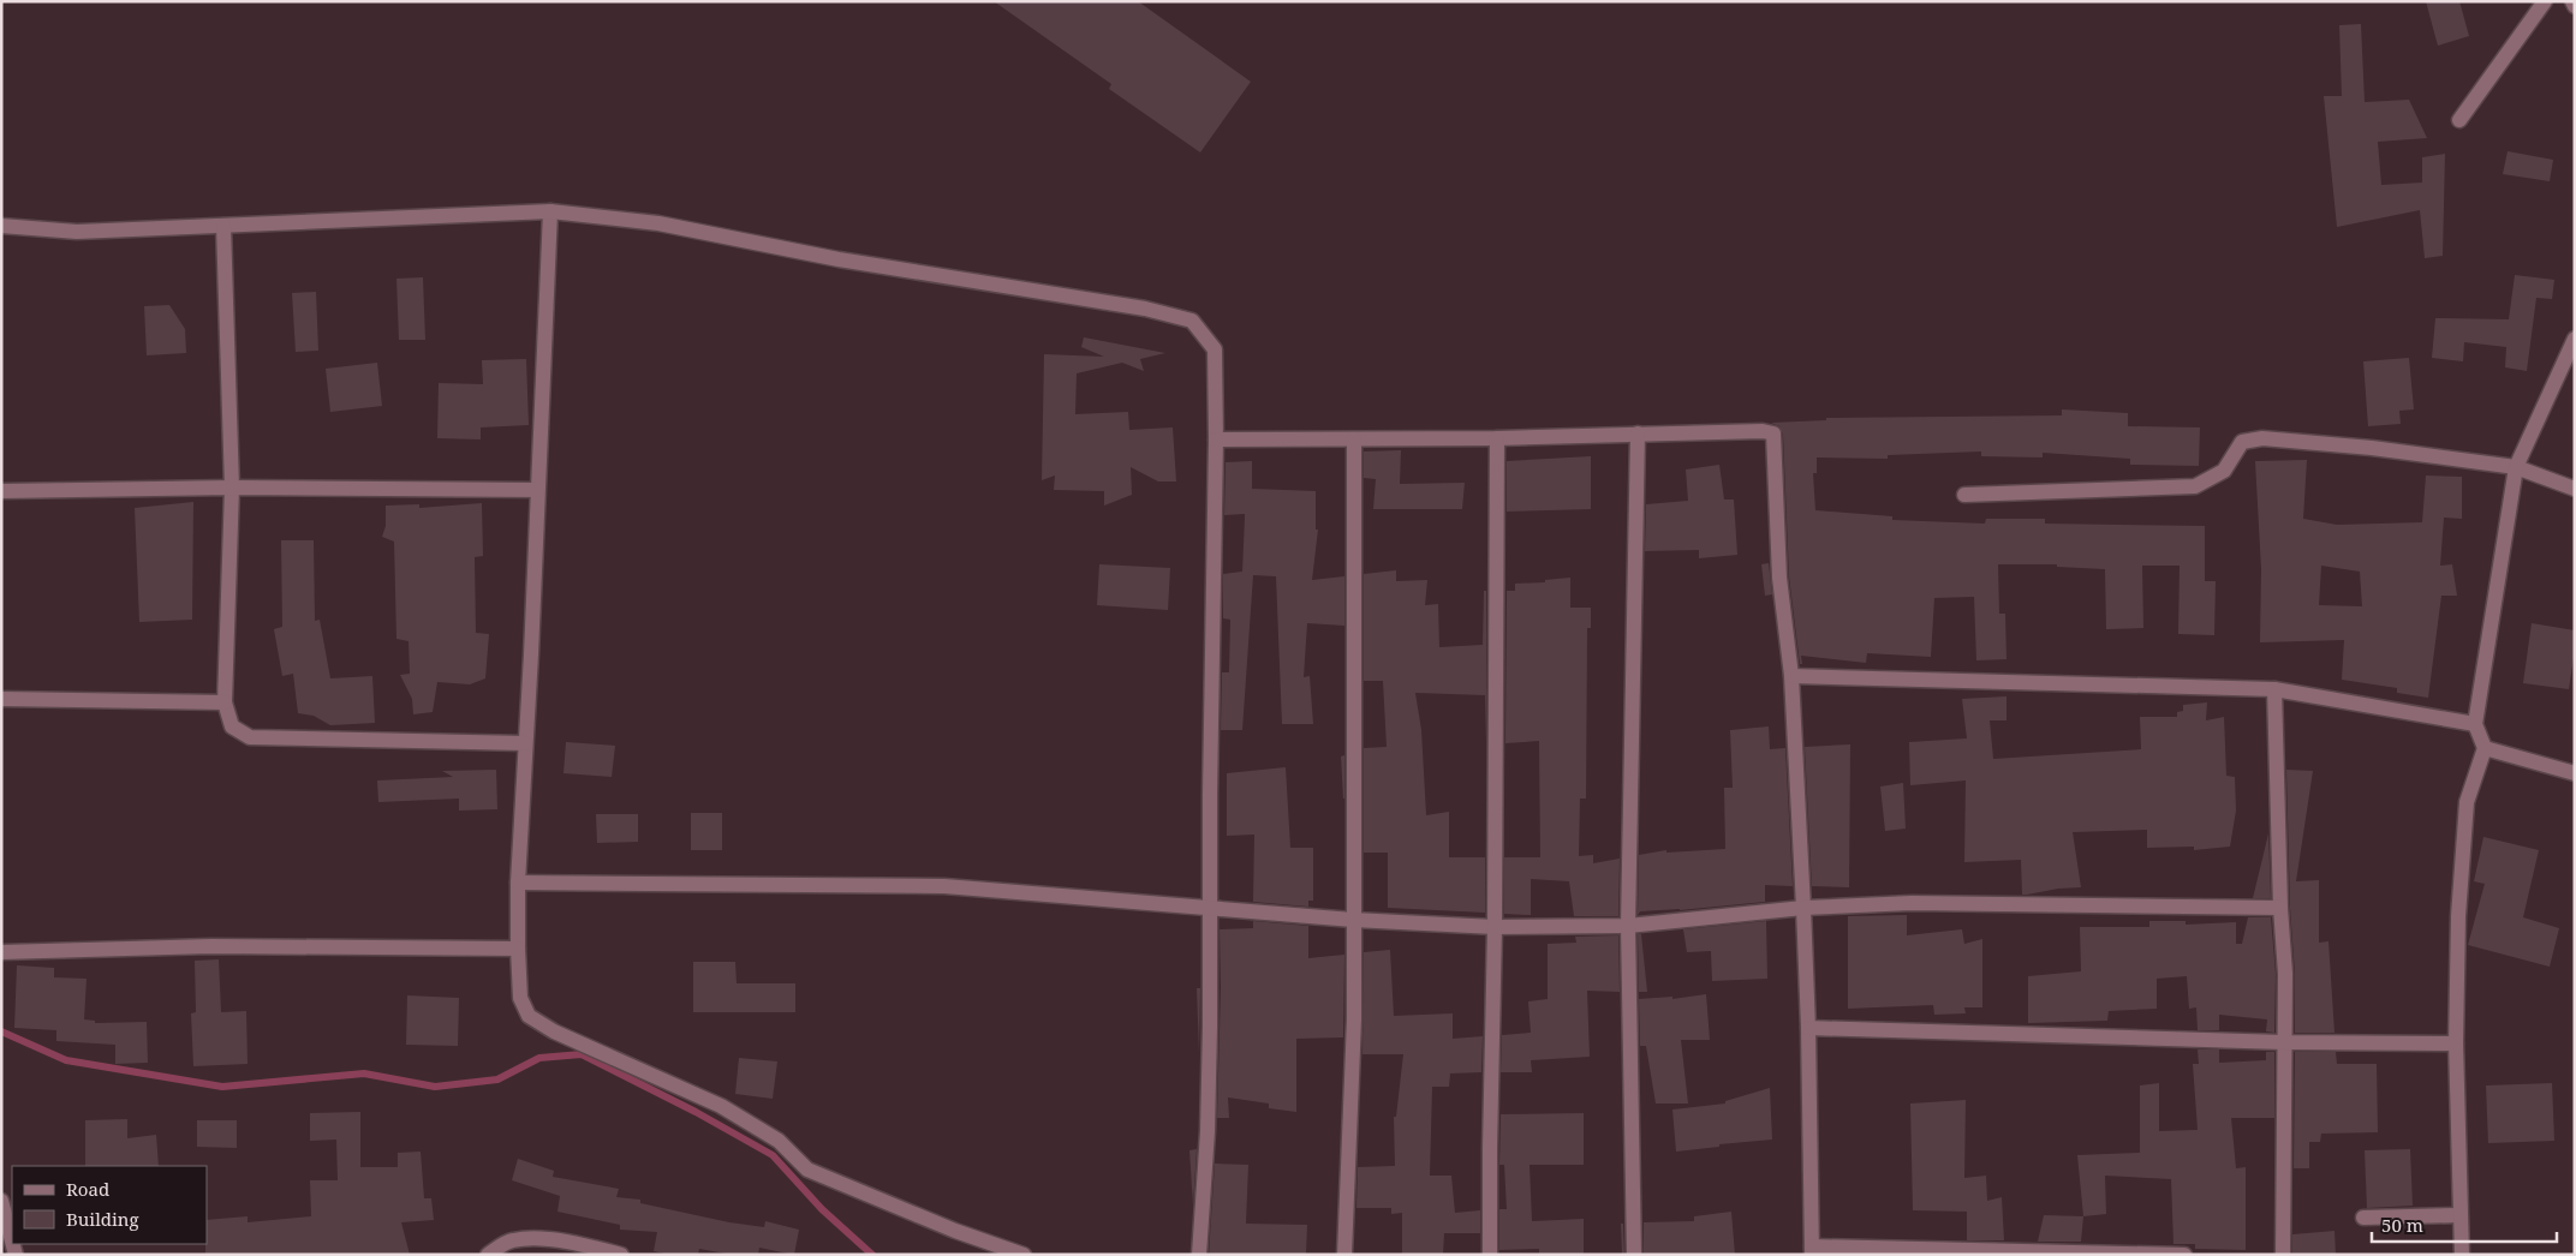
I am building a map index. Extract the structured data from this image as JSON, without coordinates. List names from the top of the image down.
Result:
{
  "legend": ["Road", "Building"],
  "scale_bar": "50 m"
}
